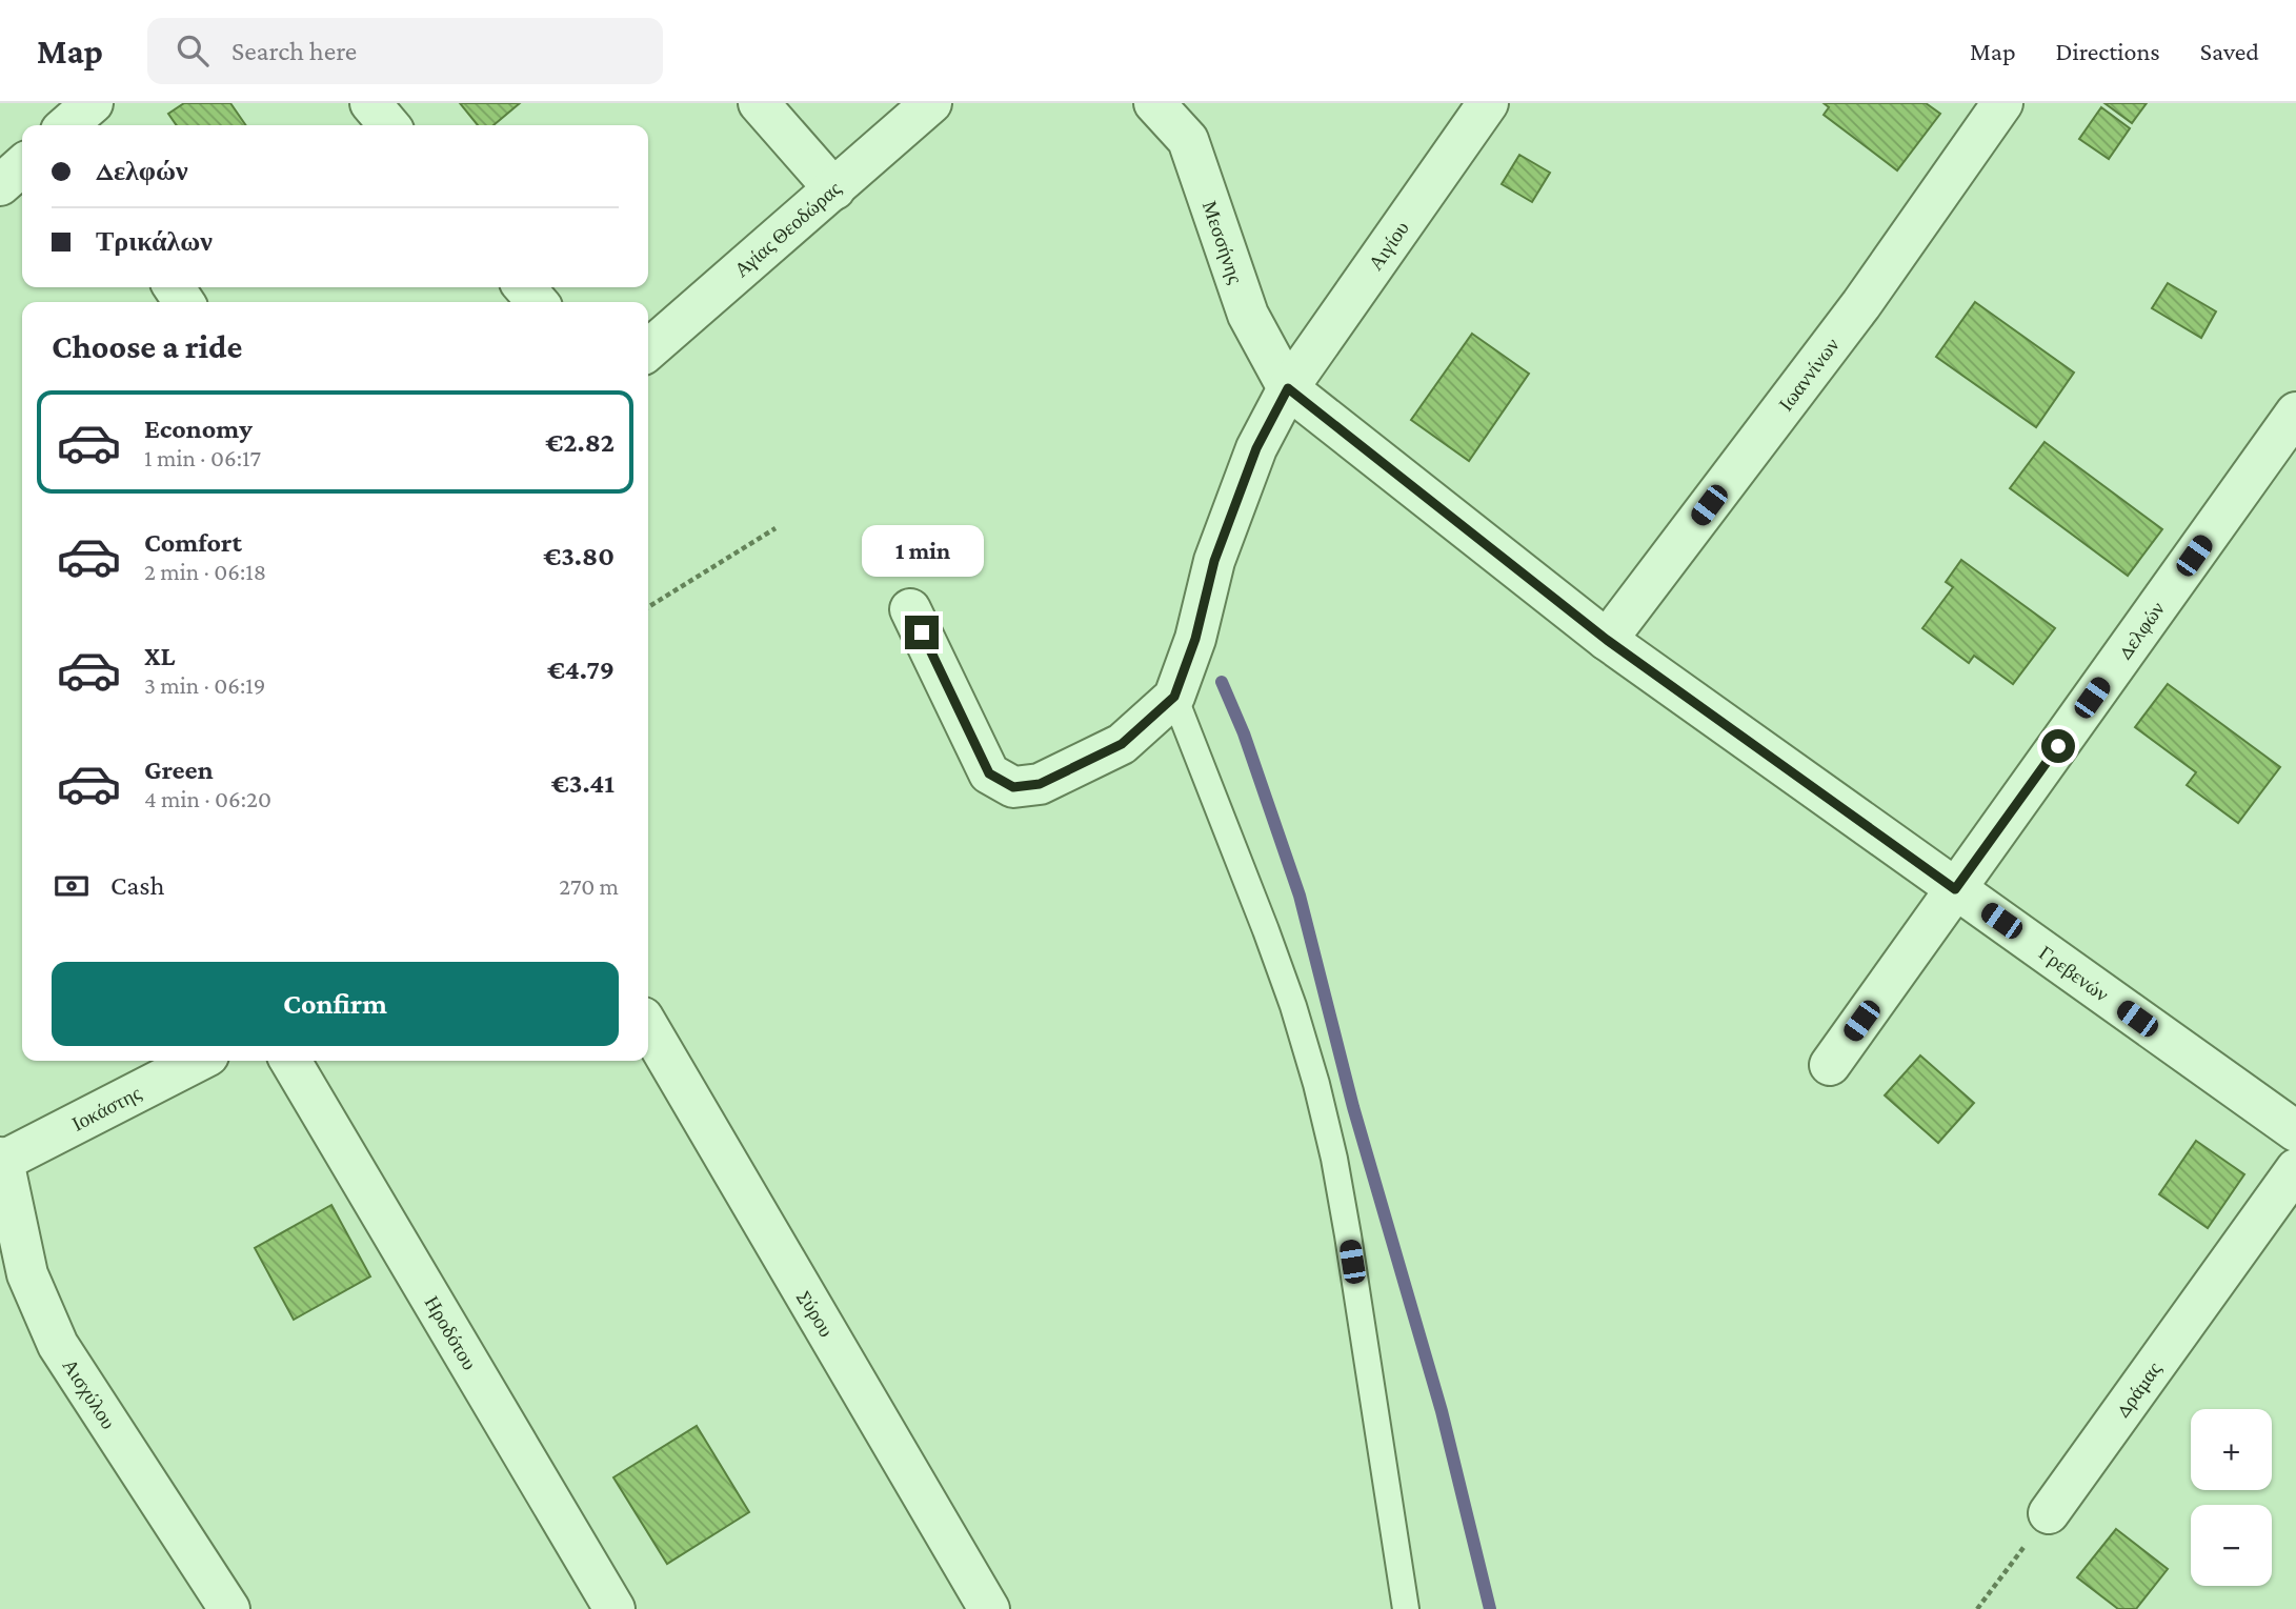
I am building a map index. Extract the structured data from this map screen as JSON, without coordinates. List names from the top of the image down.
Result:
{
  "streets": {
    "street": [
      "Αγίας Θεοδώρας",
      "Μεσσήνης",
      "Αιγίου",
      "Ιωαννίνων",
      "Δελφών",
      "Γρεβενών",
      "Ιοκάστης",
      "Σύρου",
      "Ηροδότου",
      "Δράμας",
      "Αισχύλου"
    ]
  },
  "crossings": [
    ["Μεσσήνης", "Αιγίου"],
    ["Μεσσήνης", "Γρεβενών"],
    ["Αιγίου", "Γρεβενών"],
    ["Ιωαννίνων", "Γρεβενών"],
    ["Δελφών", "Γρεβενών"],
    ["Ιοκάστης", "Αισχύλου"]
  ],
  "page": {
    "header": "Map",
    "search": "Search here",
    "nav": ["Map", "Directions", "Saved"],
    "banner": ["Δελφών", "Τρικάλων"],
    "heading": "Choose a ride",
    "list": [
      {
        "name": "Economy",
        "note": "1 min · 06:17",
        "value": "€2.82"
      },
      {
        "name": "Comfort",
        "note": "2 min · 06:18",
        "value": "€3.80"
      },
      {
        "name": "XL",
        "note": "3 min · 06:19",
        "value": "€4.79"
      },
      {
        "name": "Green",
        "note": "4 min · 06:20",
        "value": "€3.41"
      }
    ],
    "bubble": "1 min",
    "pay": ["Cash", "270 m"],
    "buttons": "Confirm",
    "map_buttons": ["+", "−"]
  }
}
